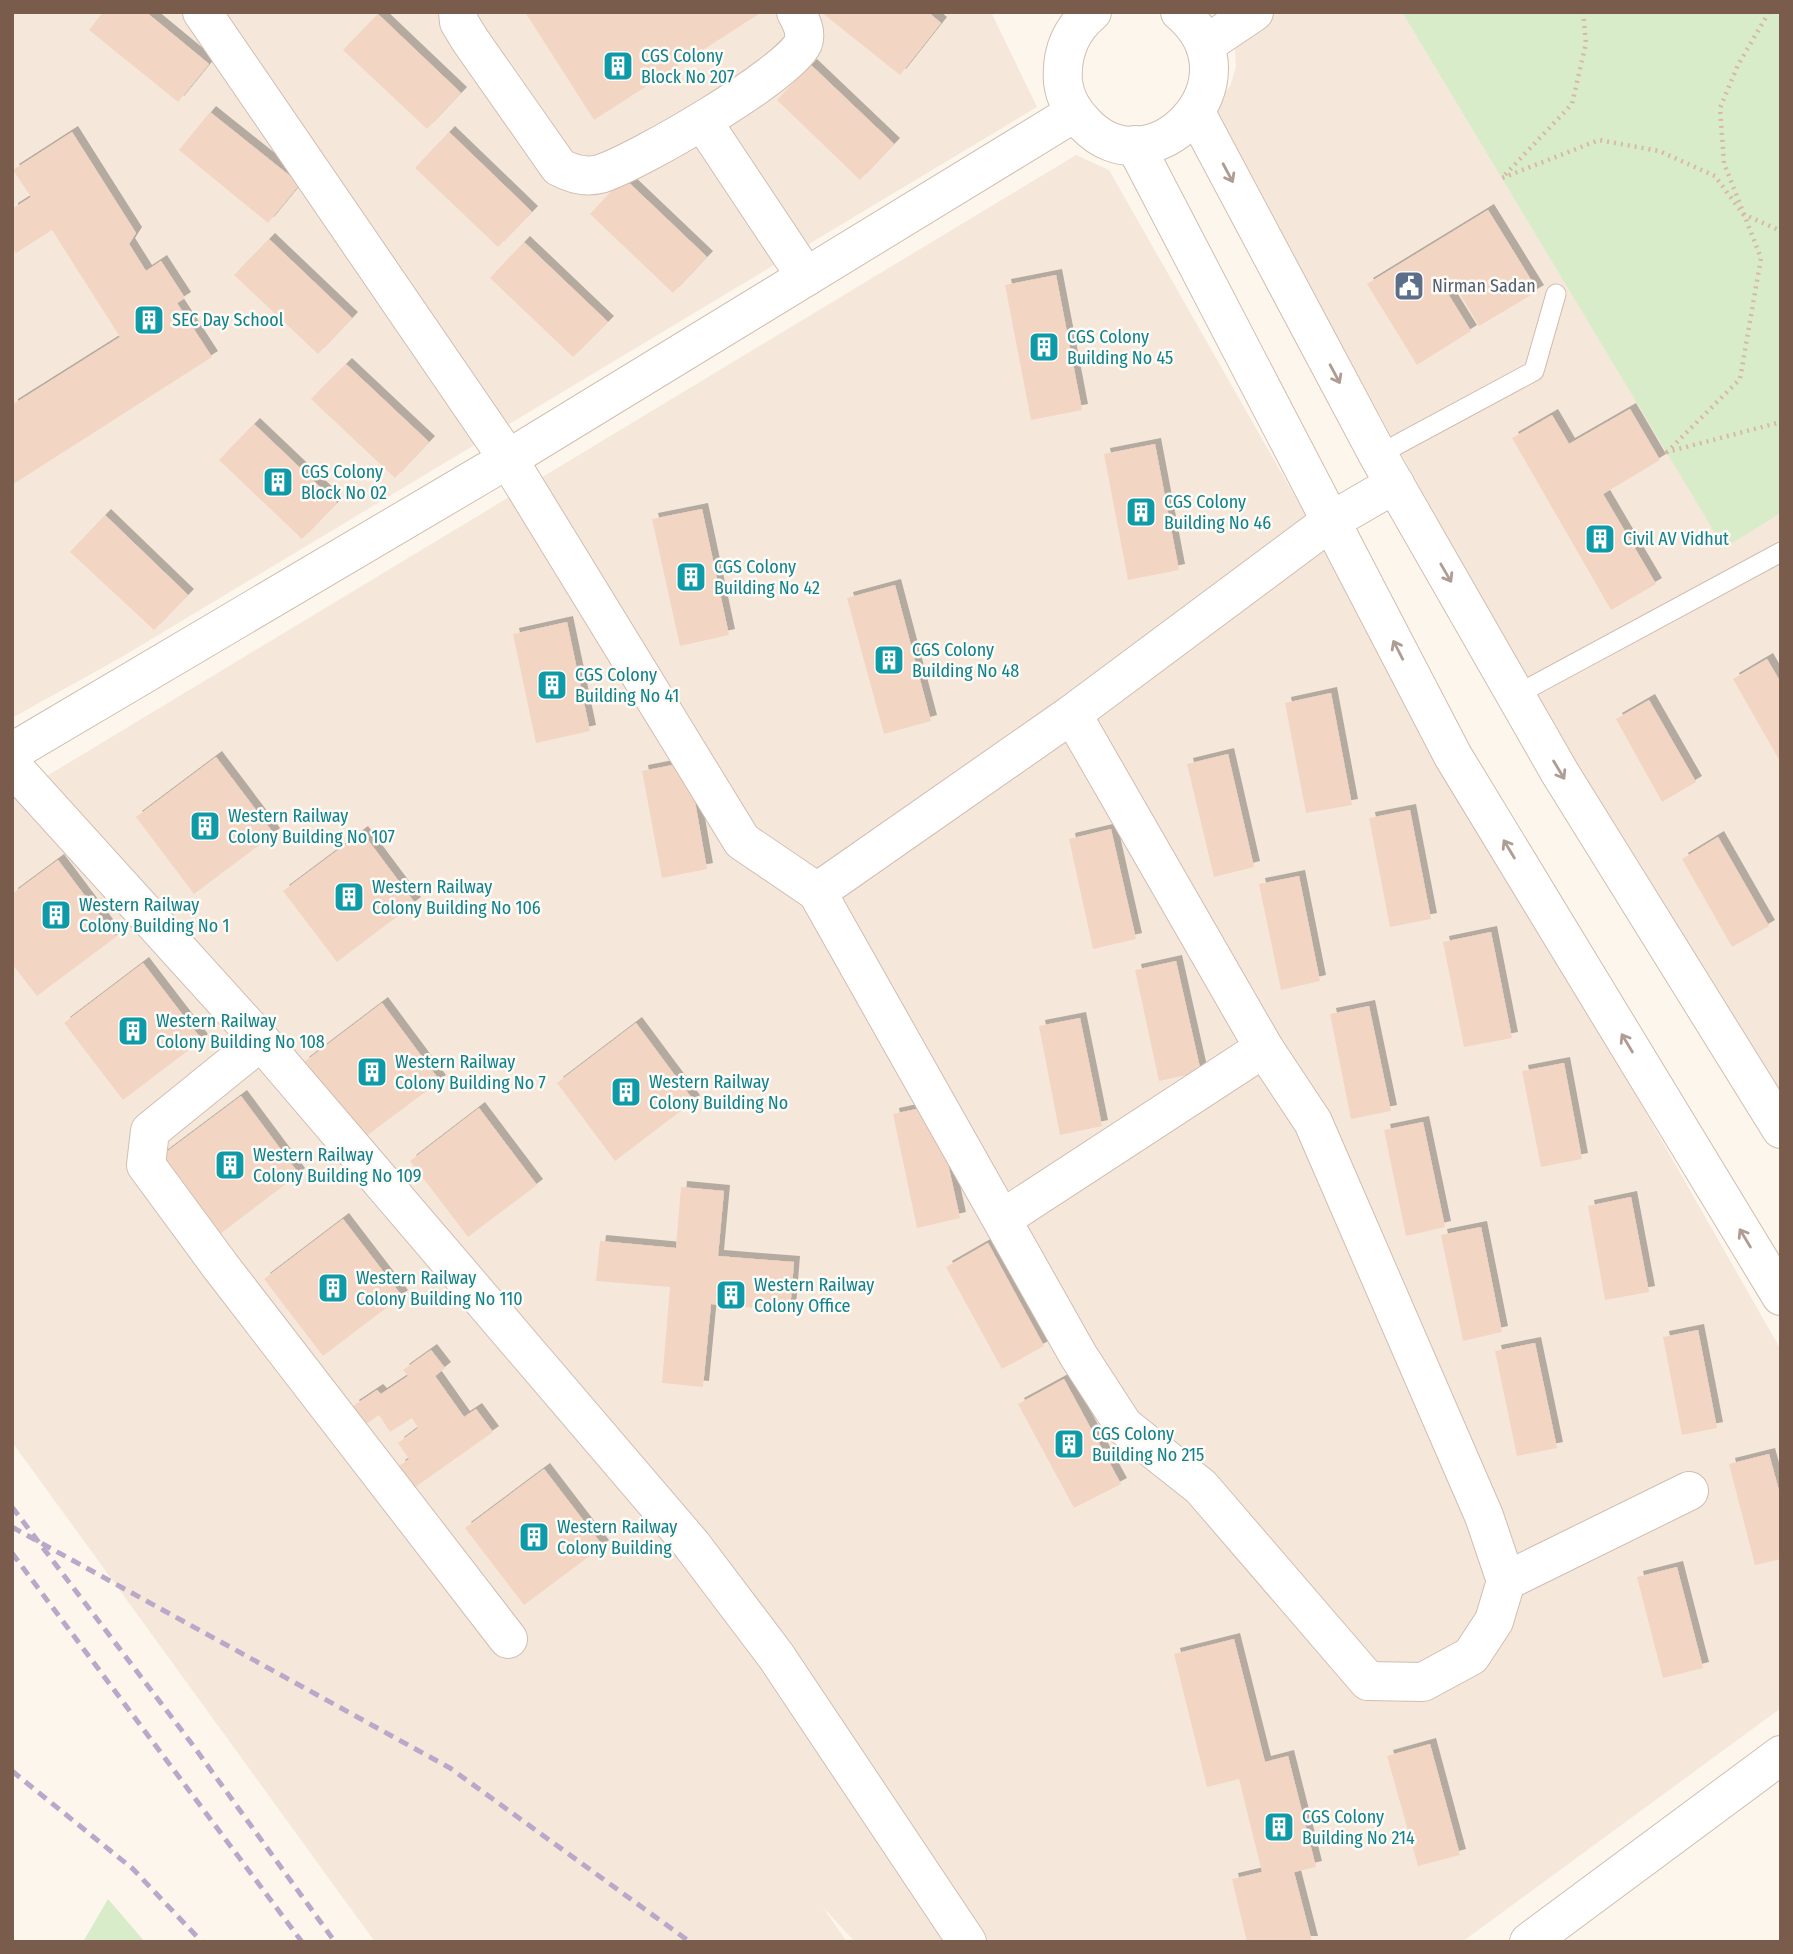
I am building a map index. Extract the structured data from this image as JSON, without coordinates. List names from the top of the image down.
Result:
{
  "places": {
    "building": [
      "CGS Colony Block No 207",
      "SEC Day School",
      "CGS Colony Building No 45",
      "CGS Colony Block No 02",
      "CGS Colony Building No 46",
      "Civil AV Vidhut",
      "CGS Colony Building No 42",
      "CGS Colony Building No 48",
      "CGS Colony Building No 41",
      "Western Railway Colony Building No 107",
      "Western Railway Colony Building No 106",
      "Western Railway Colony Building No 1",
      "Western Railway Colony Building No 108",
      "Western Railway Colony Building No 7",
      "Western Railway Colony Building No",
      "Western Railway Colony Building No 109",
      "Western Railway Colony Building No 110",
      "Western Railway Colony Office",
      "CGS Colony Building No 215",
      "Western Railway Colony Building",
      "CGS Colony Building No 214"
    ],
    "public building": ["Nirman Sadan"]
  }
}
